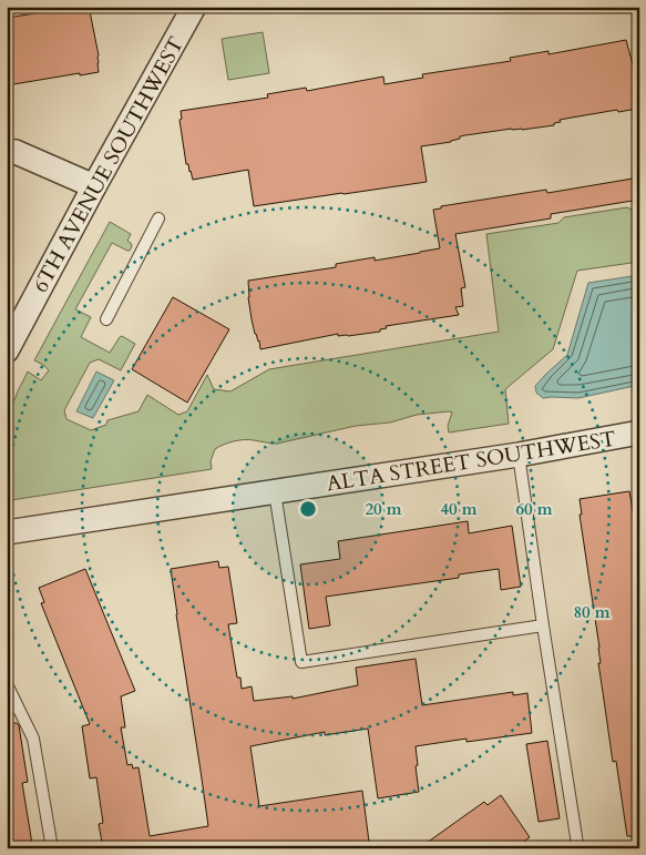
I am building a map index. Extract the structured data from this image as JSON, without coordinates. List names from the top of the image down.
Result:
{
  "streets": {
    "street": ["6TH AVENUE SOUTHWEST", "ALTA STREET SOUTHWEST"]
  },
  "rings": [
    "20 m",
    "40 m",
    "60 m",
    "80 m"
  ]
}
